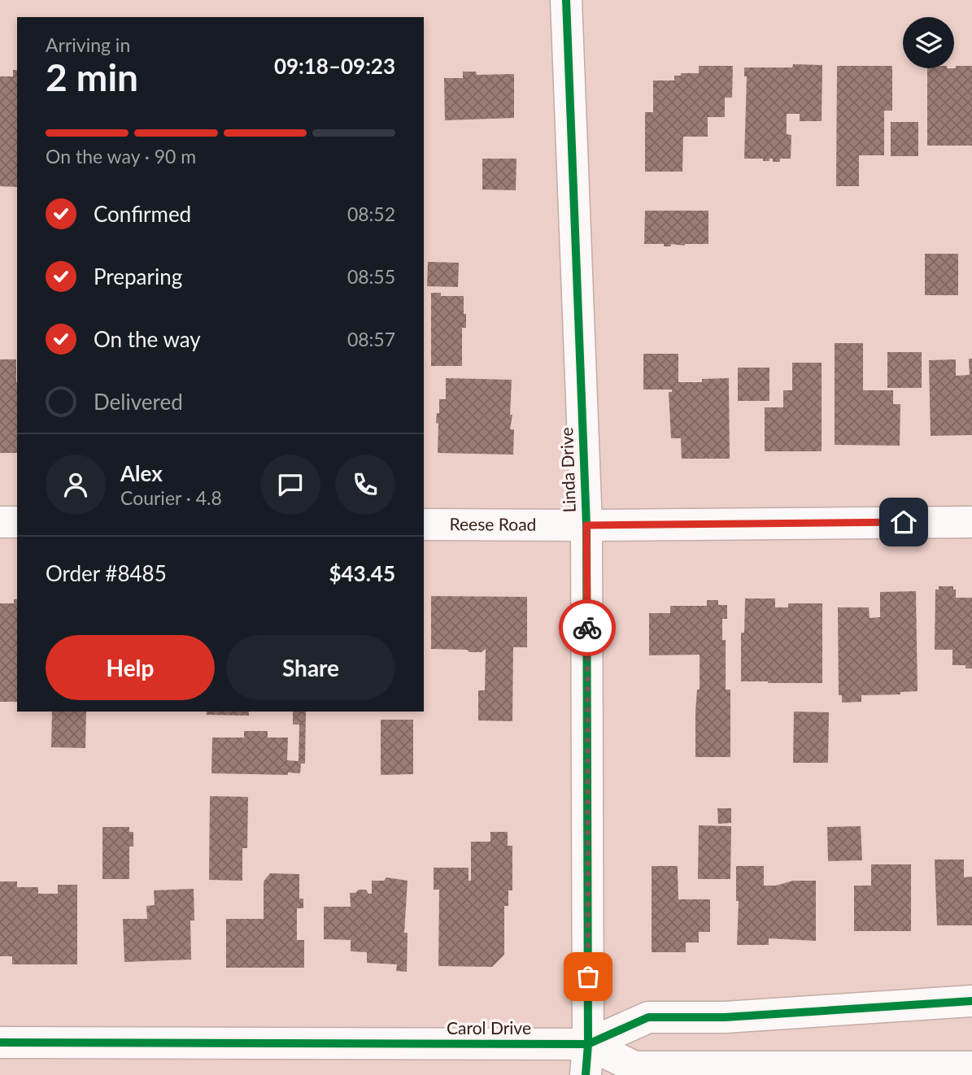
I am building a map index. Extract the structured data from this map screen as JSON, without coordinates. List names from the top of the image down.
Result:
{
  "streets": {
    "street": ["Linda Drive", "Reese Road", "Carol Drive"]
  },
  "crossings": [
    ["Linda Drive", "Reese Road"],
    ["Linda Drive", "Carol Drive"]
  ],
  "page": {
    "heading": ["2 min", "Arriving in", "09:18–09:23"],
    "panel": [
      "Alex",
      "Courier · 4.8",
      "Order #8485",
      "$43.45"
    ],
    "bar": "On the way · 90 m",
    "list": [
      ["Confirmed", "08:52"],
      ["Preparing", "08:55"],
      ["On the way", "08:57"],
      "Delivered"
    ],
    "buttons": ["Help", "Share"]
  }
}
